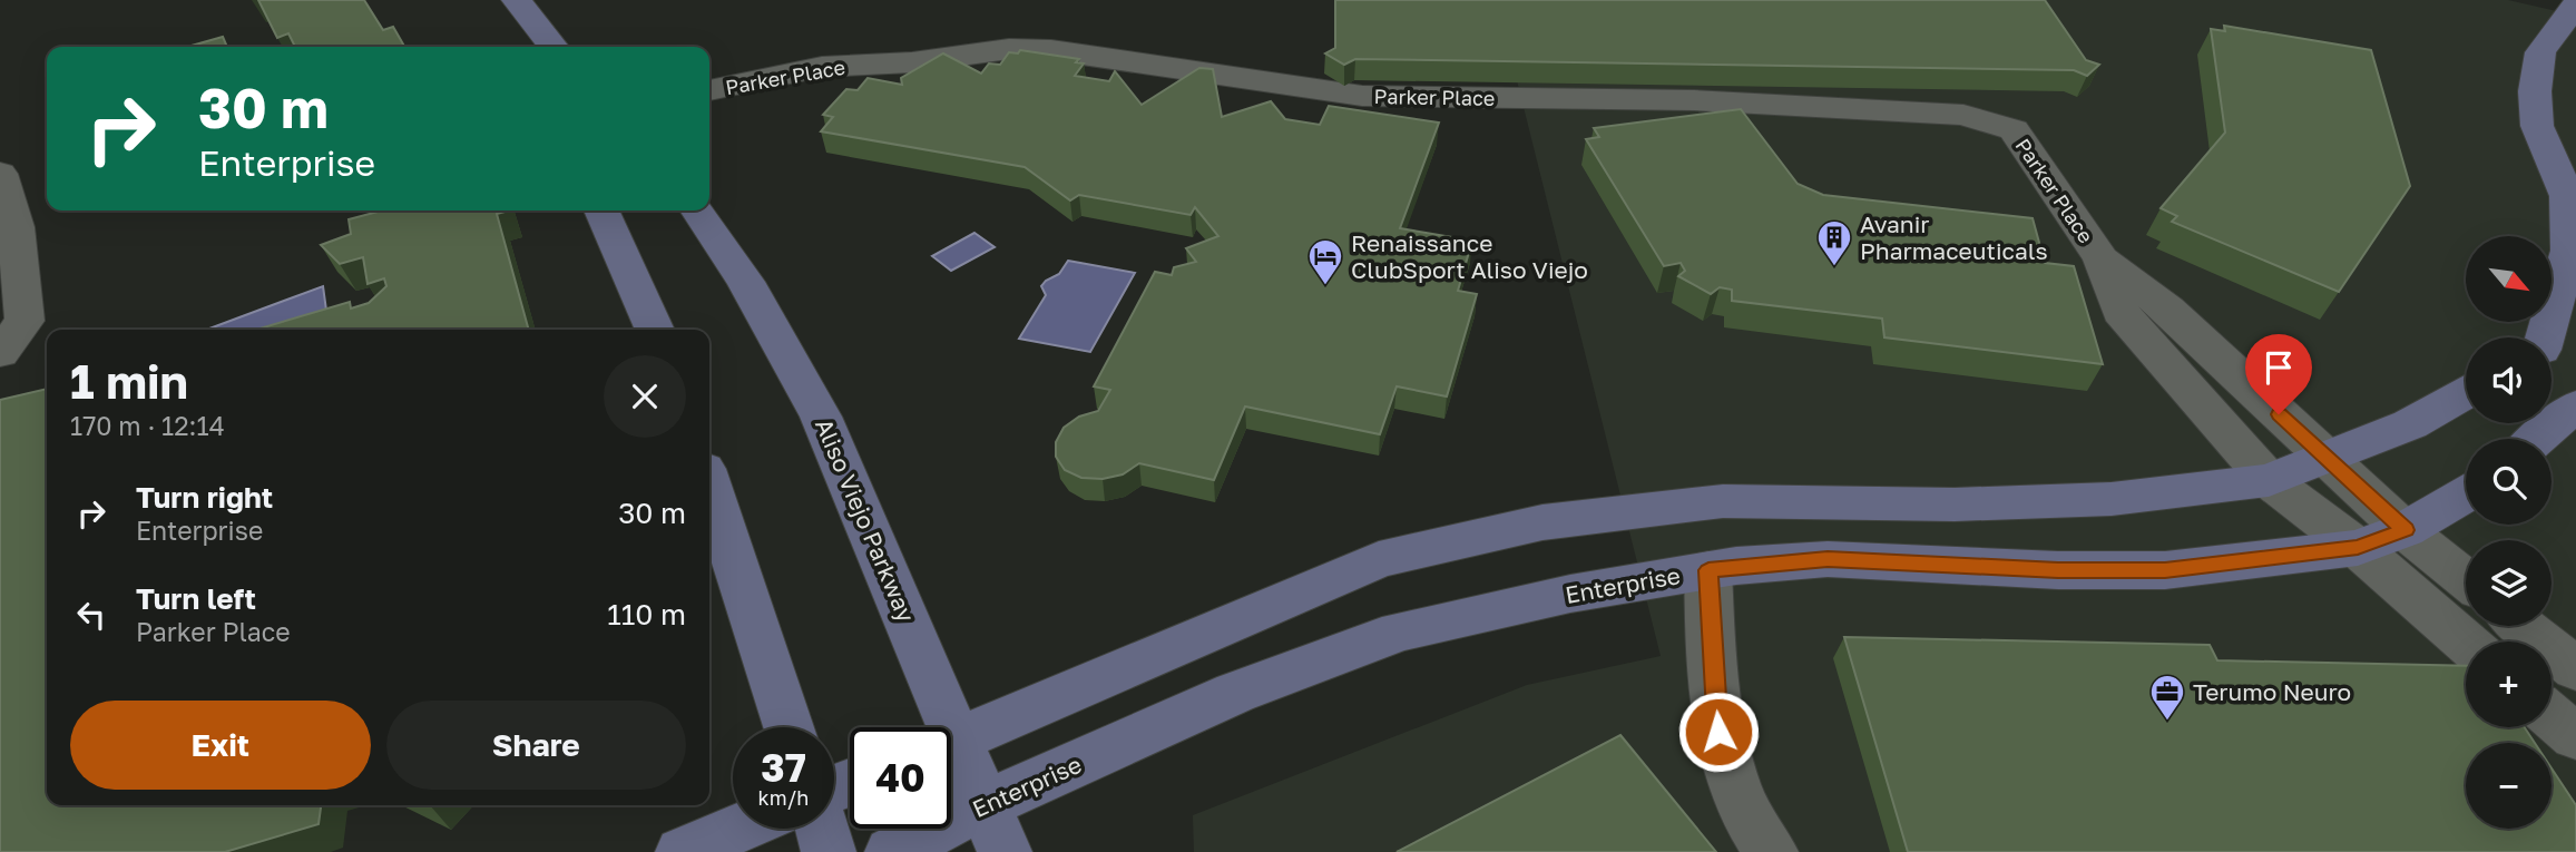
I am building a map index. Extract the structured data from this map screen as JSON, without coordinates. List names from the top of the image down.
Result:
{
  "streets": {
    "main road": ["Aliso Viejo Parkway", "Enterprise"],
    "street": ["Parker Place"]
  },
  "crossings": [
    ["Parker Place", "Enterprise"],
    ["Aliso Viejo Parkway", "Enterprise"]
  ],
  "places": {
    "building": ["Avanir Pharmaceuticals"],
    "hotel": ["Renaissance ClubSport Aliso Viejo"],
    "office": ["Terumo Neuro"]
  },
  "north": "bottom right",
  "page": {
    "turn": ["30 m", "Enterprise"],
    "map_buttons": ["+", "−"],
    "heading": ["1 min", "170 m · 12:14"],
    "list": [
      {
        "name": "Turn right",
        "note": "Enterprise",
        "value": "30 m"
      },
      {
        "name": "Turn left",
        "note": "Parker Place",
        "value": "110 m"
      }
    ],
    "buttons": ["Exit", "Share"],
    "speed": "37 km/h",
    "limit": "40"
  }
}
